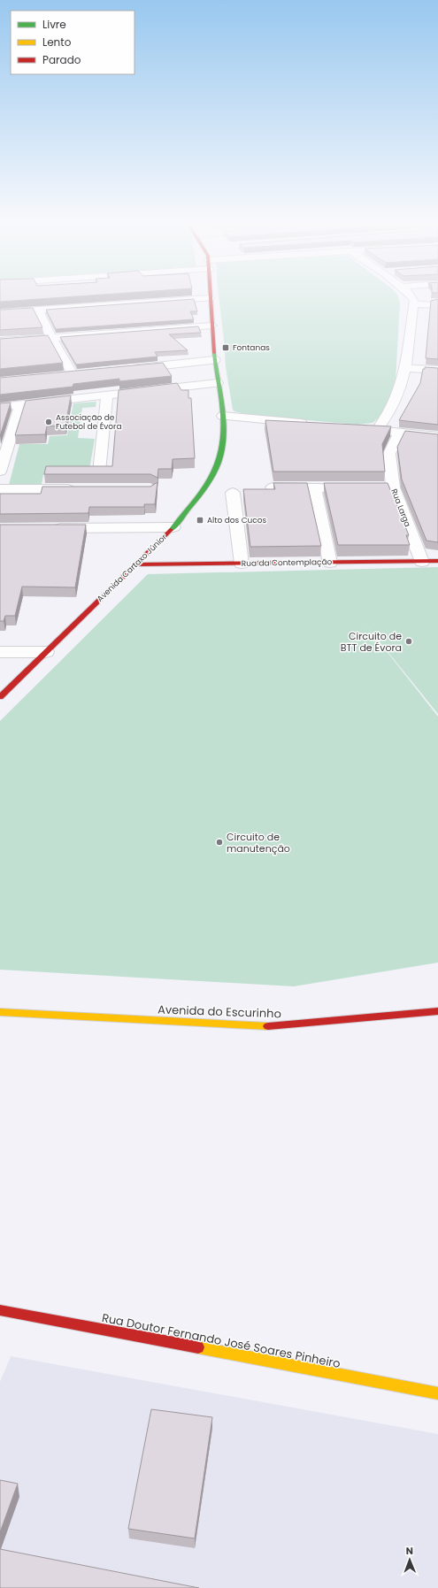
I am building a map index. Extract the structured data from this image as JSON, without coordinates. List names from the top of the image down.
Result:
{
  "streets": {
    "street": [
      "Rua Larga",
      "Rua da Contemplação",
      "Avenida Cartaxo Júnior",
      "Avenida do Escurinho",
      "Rua Doutor Fernando José Soares Pinheiro"
    ]
  },
  "crossings": [
    ["Rua Larga", "Rua da Contemplação"],
    ["Rua da Contemplação", "Avenida Cartaxo Júnior"]
  ],
  "places": {
    "transit": ["Fontanas", "Alto dos Cucos"],
    "other": ["Associação de Futebol de Évora", "Circuito de BTT de Évora", "Circuito de manutenção"]
  },
  "legend": ["Livre", "Lento", "Parado"],
  "north": "top"
}
